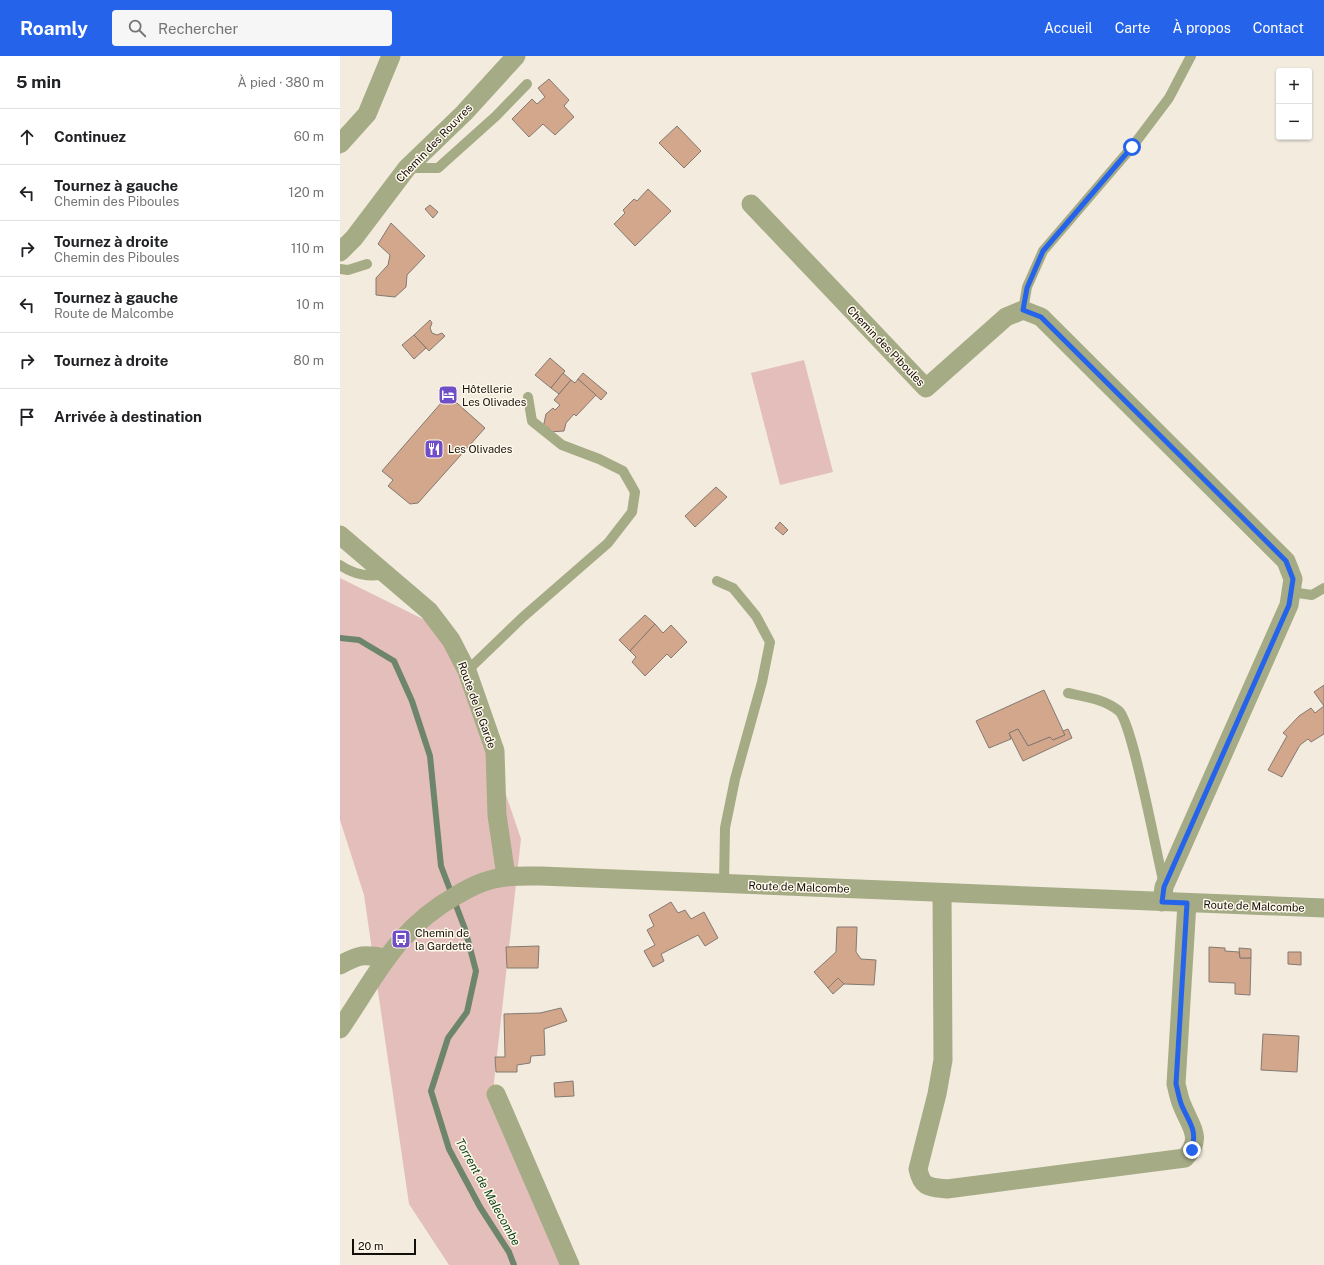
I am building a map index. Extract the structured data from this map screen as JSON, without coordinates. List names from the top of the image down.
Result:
{
  "streets": {
    "street": [
      "Chemin des Rouvres",
      "Chemin des Piboules",
      "Route de la Garde",
      "Route de Malcombe"
    ]
  },
  "crossings": [
    ["Route de la Garde", "Route de Malcombe"]
  ],
  "water": ["Torrent de Malecombe"],
  "places": {
    "hotel": ["Hôtellerie Les Olivades"],
    "restaurant": ["Les Olivades"],
    "bus stop": ["Chemin de la Gardette"]
  },
  "scale_bar": "20 m",
  "page": {
    "header": "Roamly",
    "search": "Rechercher",
    "nav": [
      "Accueil",
      "Carte",
      "À propos",
      "Contact"
    ],
    "heading": ["5 min", "À pied · 380 m"],
    "map_buttons": ["+", "−"],
    "list": [
      ["Continuez", "60 m"],
      ["Tournez à gauche", "Chemin des Piboules", "120 m"],
      ["Tournez à droite", "Chemin des Piboules", "110 m"],
      ["Tournez à gauche", "Route de Malcombe", "10 m"],
      ["Tournez à droite", "80 m"],
      "Arrivée à destination"
    ],
    "scale": "20 m"
  }
}
